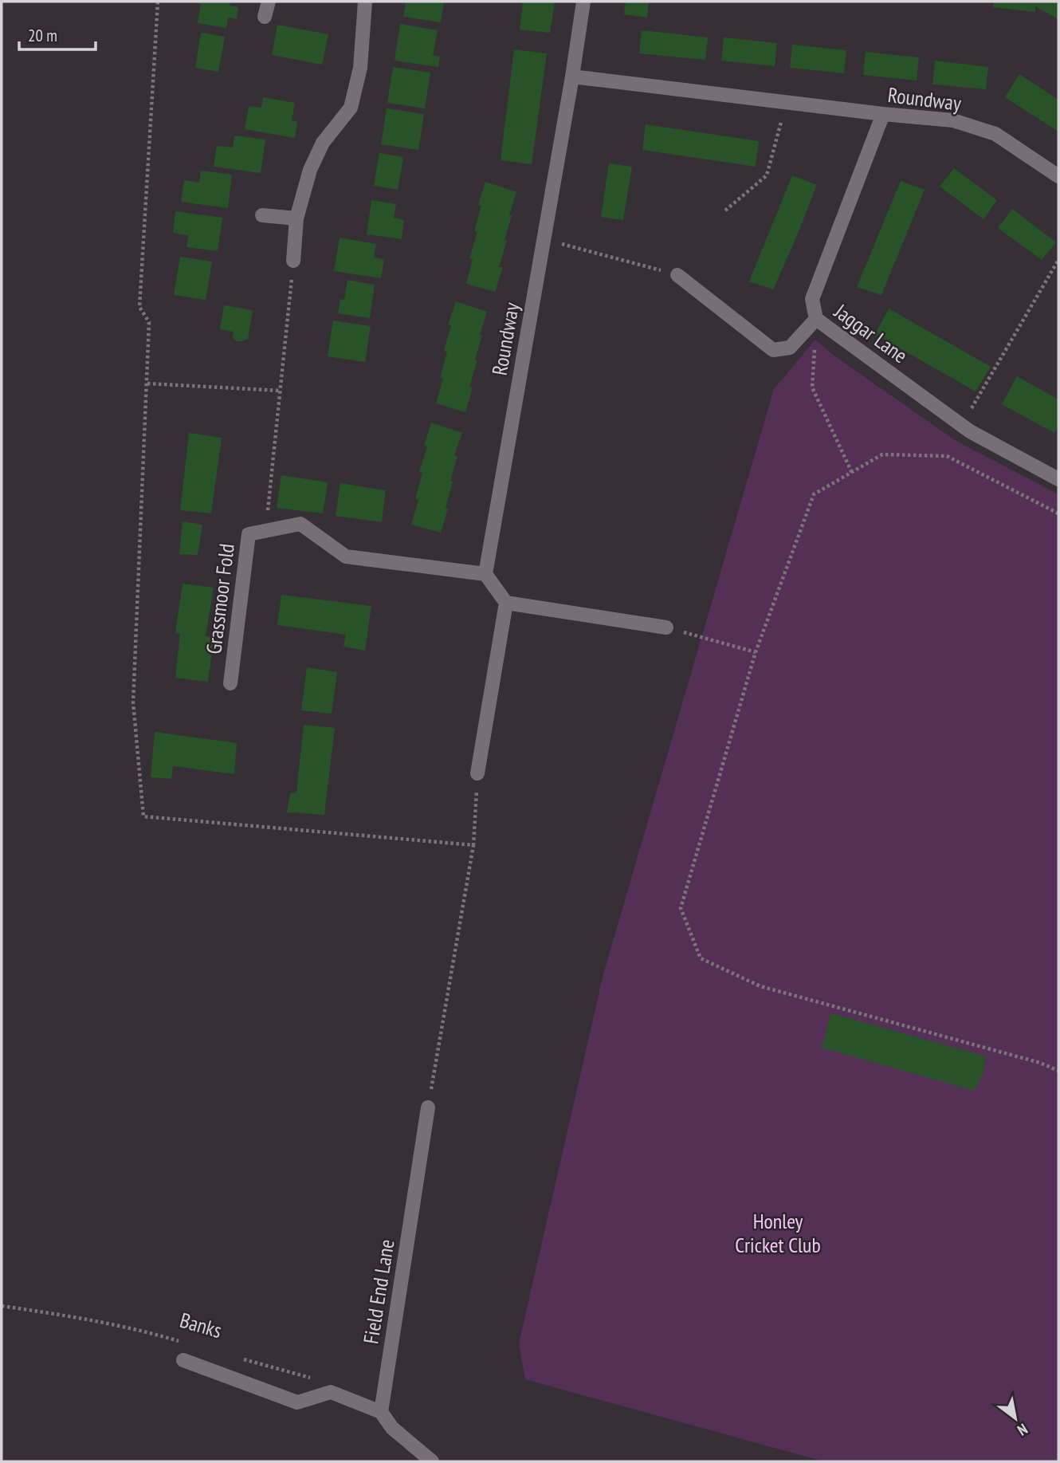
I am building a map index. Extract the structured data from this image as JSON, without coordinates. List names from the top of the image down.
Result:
{
  "streets": {
    "street": [
      "Roundway",
      "Jaggar Lane",
      "Grassmoor Fold",
      "Field End Lane"
    ],
    "path": ["Banks"]
  },
  "crossings": [
    ["Roundway", "Jaggar Lane"],
    ["Roundway", "Grassmoor Fold"]
  ],
  "parks": ["Honley Cricket Club"],
  "scale_bar": "20 m",
  "north": "bottom right"
}
